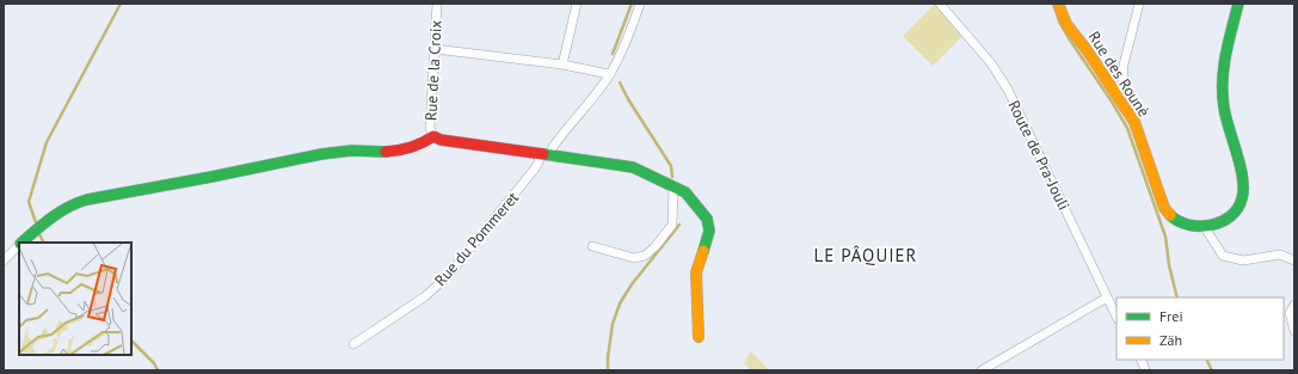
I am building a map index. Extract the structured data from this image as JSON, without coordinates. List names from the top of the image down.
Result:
{
  "streets": {
    "street": [
      "Rue de la Croix",
      "Rue des Rounè",
      "Route de Pra-Jouli",
      "Rue du Pommeret"
    ]
  },
  "districts": ["LE PÂQUIER"],
  "legend": ["Frei", "Zäh"]
}
